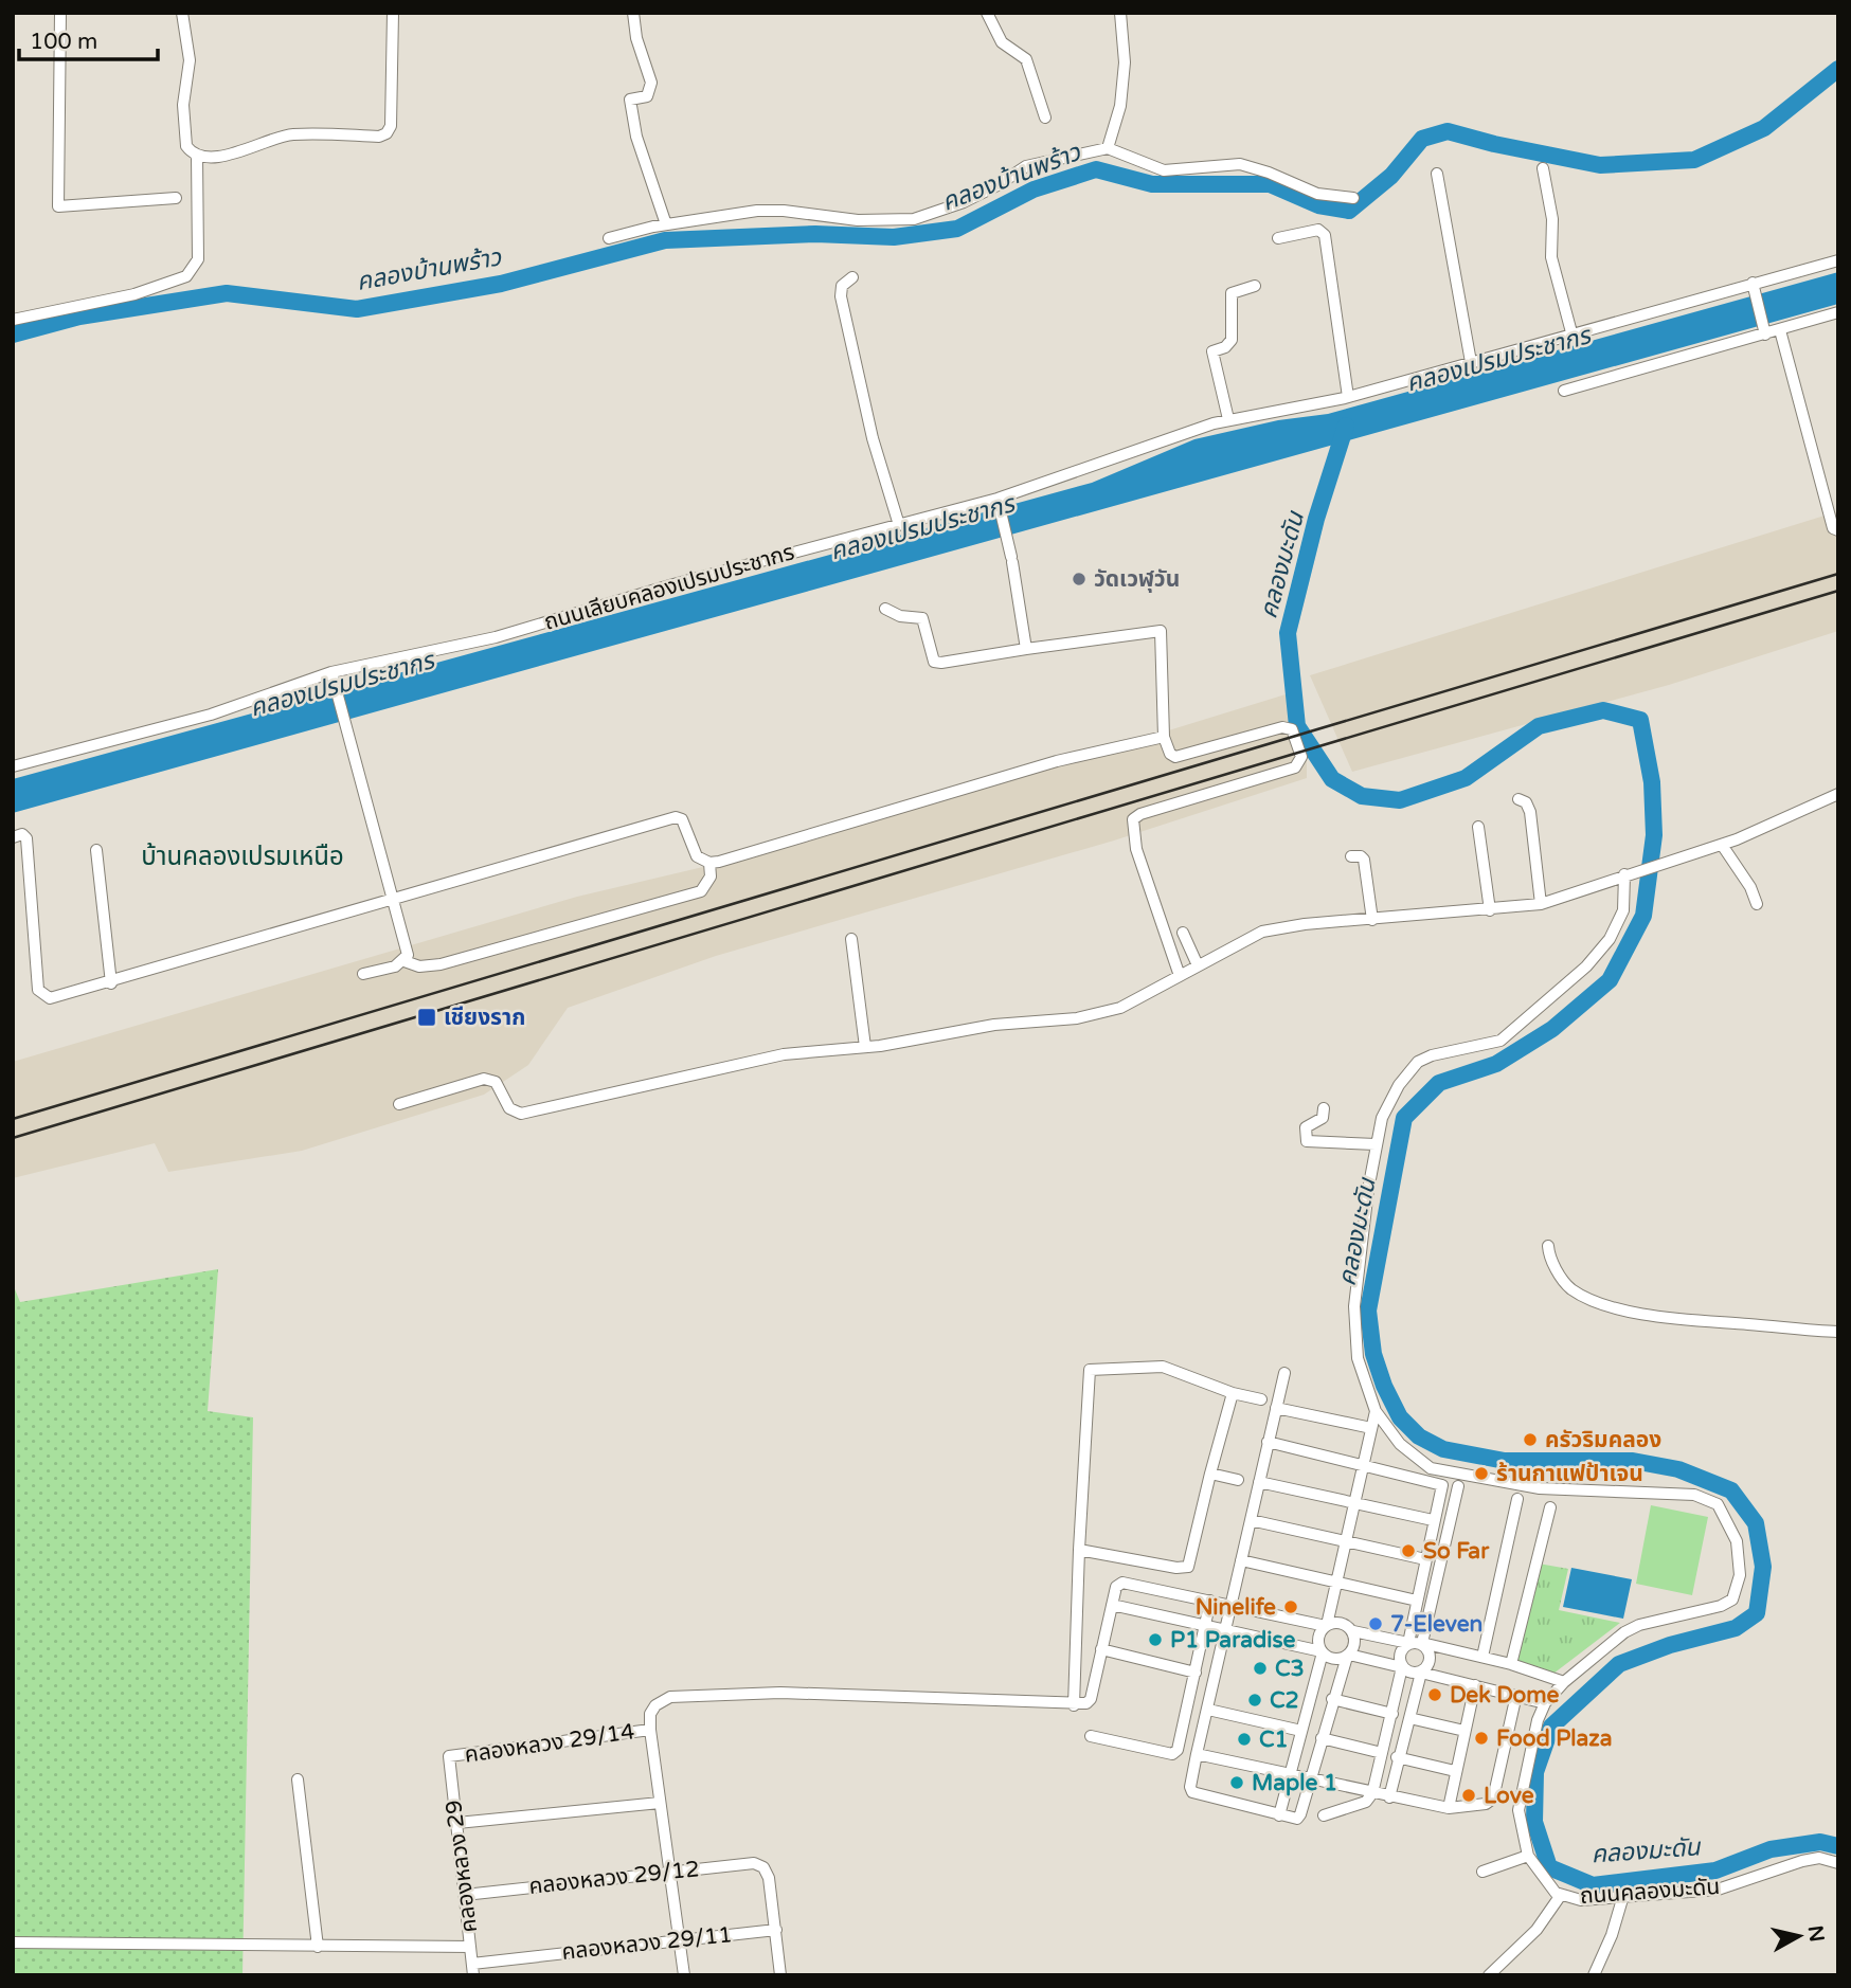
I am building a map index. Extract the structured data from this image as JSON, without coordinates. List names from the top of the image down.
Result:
{
  "streets": {
    "street": [
      "ถนนเลียบคลองเปรมประชากร",
      "คลองหลวง 29/14",
      "คลองหลวง 29",
      "คลองหลวง 29/12",
      "ถนนคลองมะดัน",
      "คลองหลวง 29/11"
    ]
  },
  "crossings": [
    ["คลองหลวง 29/14", "คลองหลวง 29"],
    ["คลองหลวง 29", "คลองหลวง 29/12"],
    ["คลองหลวง 29", "คลองหลวง 29/11"],
    ["คลองหลวง 29/12", "คลองหลวง 29/11"]
  ],
  "districts": ["บ้านคลองเปรมเหนือ"],
  "water": ["คลองบ้านพร้าว", "คลองเปรมประชากร", "คลองมะดัน"],
  "places": {
    "other": [
      "วัดเวฬุวัน",
      "ครัวริมคลอง",
      "ร้านกาแฟป้าเจน",
      "So Far",
      "Ninelife",
      "7-Eleven",
      "P1 Paradise",
      "C3",
      "Dek Dome",
      "C2",
      "Food Plaza",
      "C1",
      "Maple 1",
      "Love"
    ],
    "transit": ["เชียงราก"]
  },
  "scale_bar": "100 m",
  "north": "right"
}
